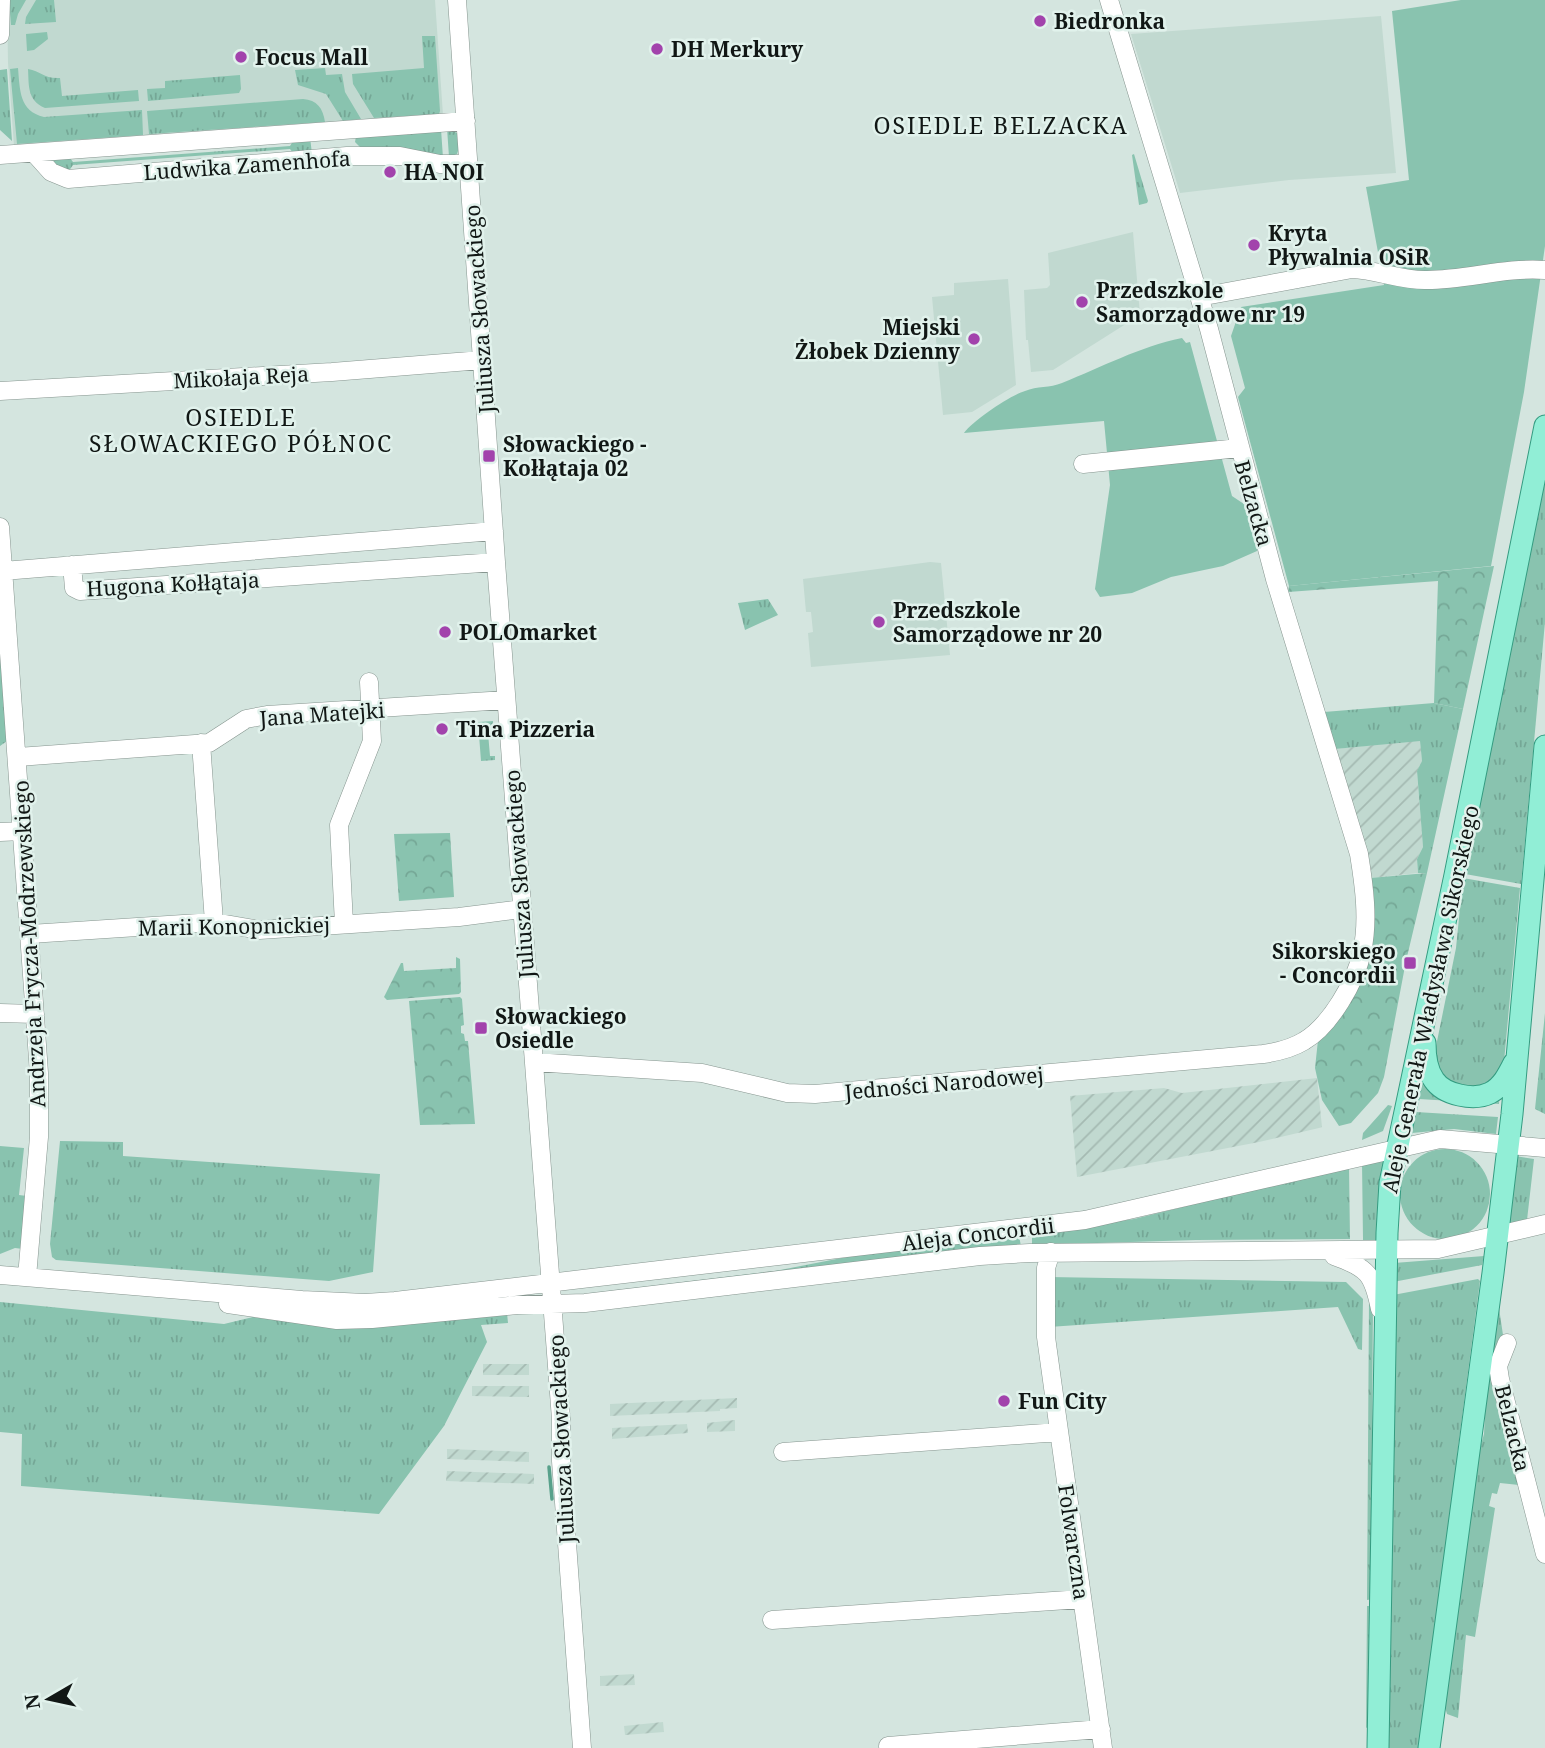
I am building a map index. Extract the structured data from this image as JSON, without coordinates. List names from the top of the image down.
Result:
{
  "streets": {
    "main road": ["Aleje Generała Władysława Sikorskiego"],
    "street": [
      "Ludwika Zamenhofa",
      "Juliusza Słowackiego",
      "Mikołaja Reja",
      "Belzacka",
      "Hugona Kołłątaja",
      "Jana Matejki",
      "Marii Konopnickiej",
      "Andrzeja Frycza-Modrzewskiego",
      "Jedności Narodowej",
      "Aleja Concordii",
      "Folwarczna"
    ]
  },
  "crossings": [
    ["Ludwika Zamenhofa", "Juliusza Słowackiego"],
    ["Juliusza Słowackiego", "Mikołaja Reja"],
    ["Juliusza Słowackiego", "Hugona Kołłątaja"],
    ["Juliusza Słowackiego", "Jana Matejki"],
    ["Juliusza Słowackiego", "Marii Konopnickiej"],
    ["Juliusza Słowackiego", "Jedności Narodowej"],
    ["Juliusza Słowackiego", "Aleja Concordii"],
    ["Belzacka", "Jedności Narodowej"],
    ["Hugona Kołłątaja", "Andrzeja Frycza-Modrzewskiego"],
    ["Jana Matejki", "Andrzeja Frycza-Modrzewskiego"],
    ["Marii Konopnickiej", "Andrzeja Frycza-Modrzewskiego"],
    ["Aleje Generała Władysława Sikorskiego", "Aleja Concordii"],
    ["Aleja Concordii", "Folwarczna"]
  ],
  "districts": ["OSIEDLE BELZACKA", "OSIEDLE SŁOWACKIEGO PÓŁNOC"],
  "places": {
    "other": [
      "Biedronka",
      "DH Merkury",
      "Focus Mall",
      "HA NOI",
      "Kryta Pływalnia OSiR",
      "Przedszkole Samorządowe nr 19",
      "Miejski Żłobek Dzienny",
      "Przedszkole Samorządowe nr 20",
      "POLOmarket",
      "Tina Pizzeria",
      "Fun City"
    ],
    "transit": ["Słowackiego - Kołłątaja 02", "Sikorskiego - Concordii", "Słowackiego Osiedle"]
  },
  "north": "left"
}
